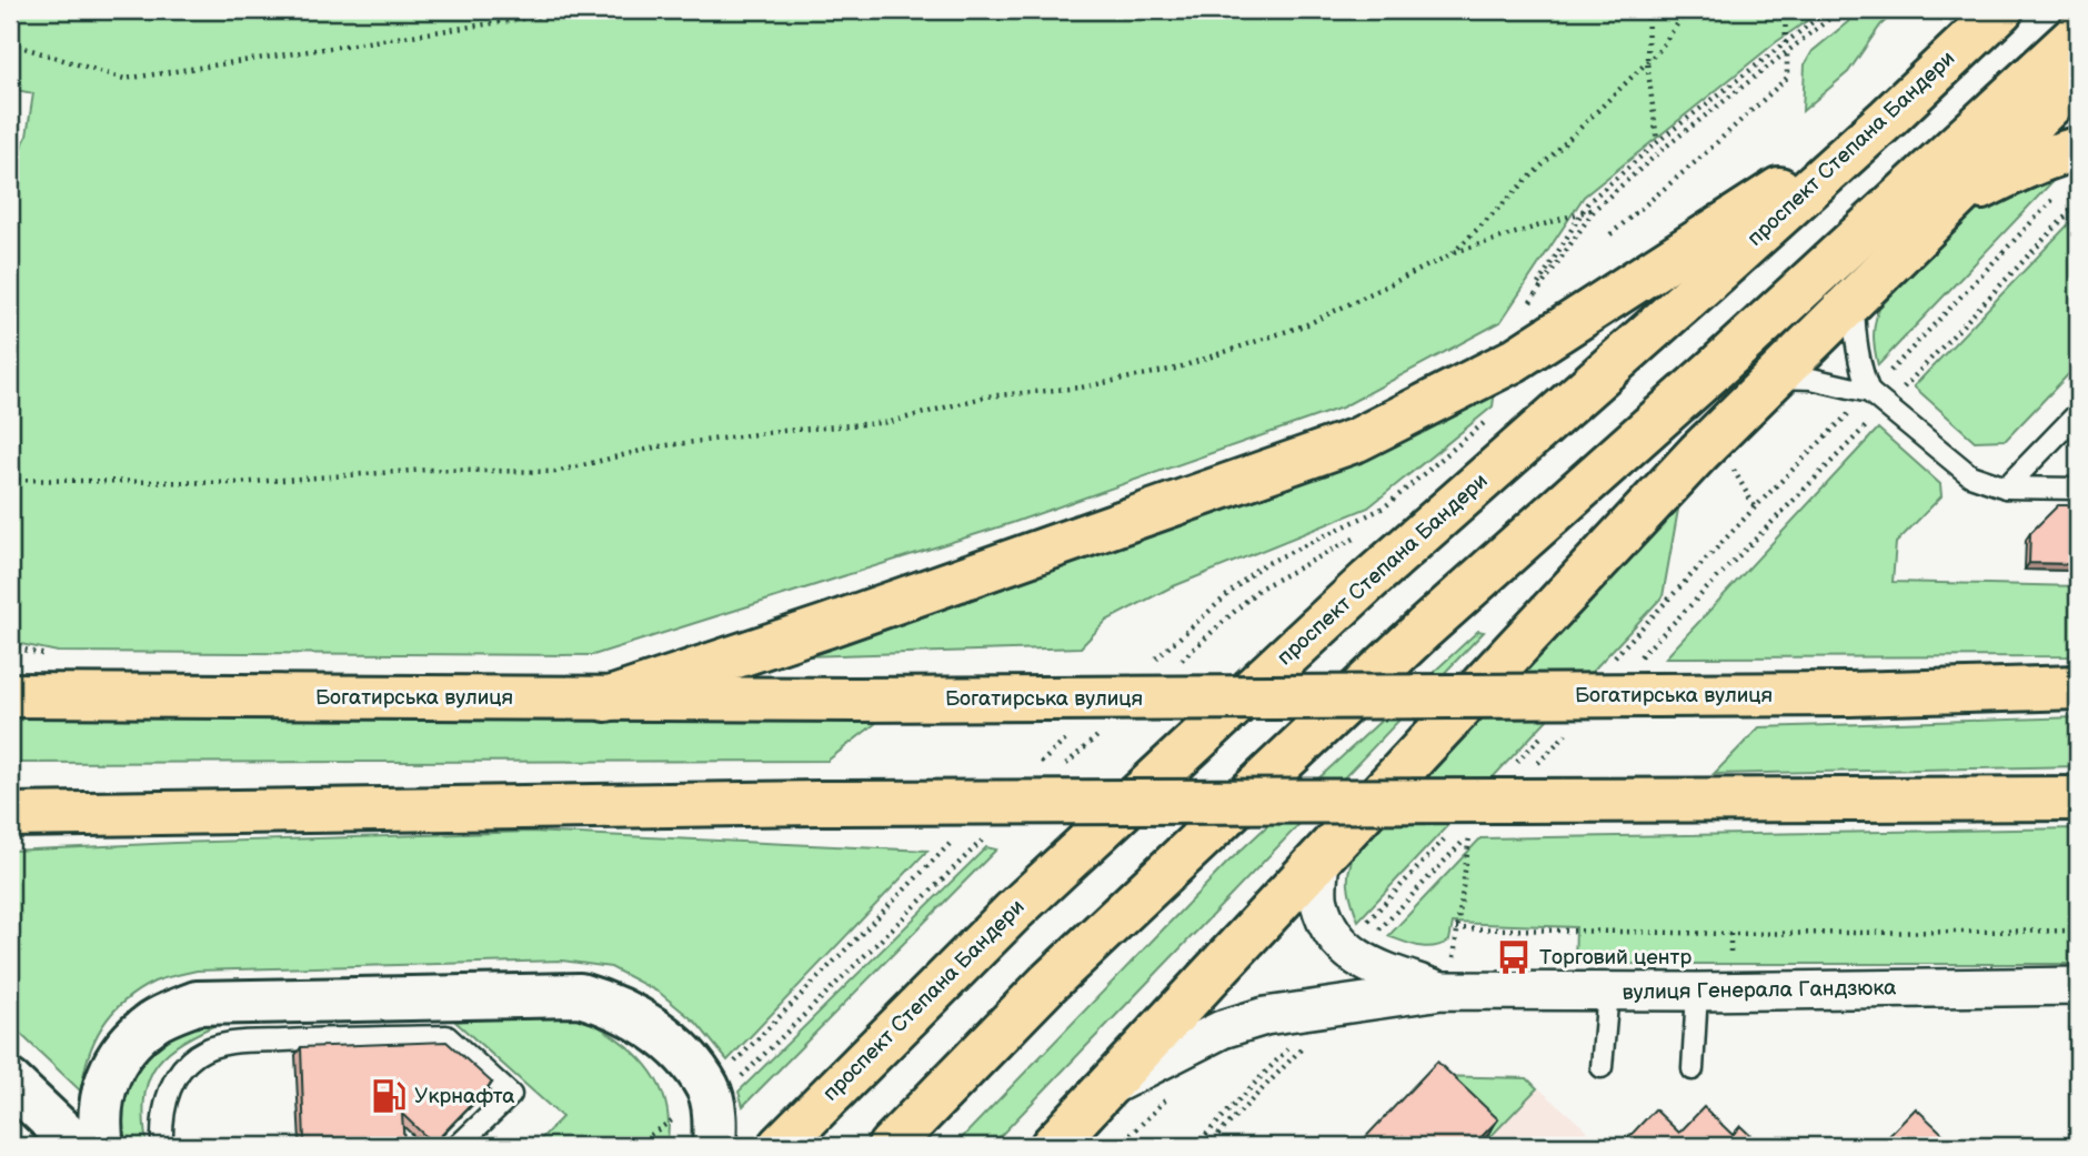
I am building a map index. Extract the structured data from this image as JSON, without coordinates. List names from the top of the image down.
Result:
{
  "streets": {
    "main road": ["проспект Степана Бандери", "Богатирська вулиця"],
    "street": ["вулиця Генерала Гандзюка"]
  },
  "places": {
    "bus stop": ["Торговий центр"],
    "fuel station": ["Укрнафта"]
  }
}
